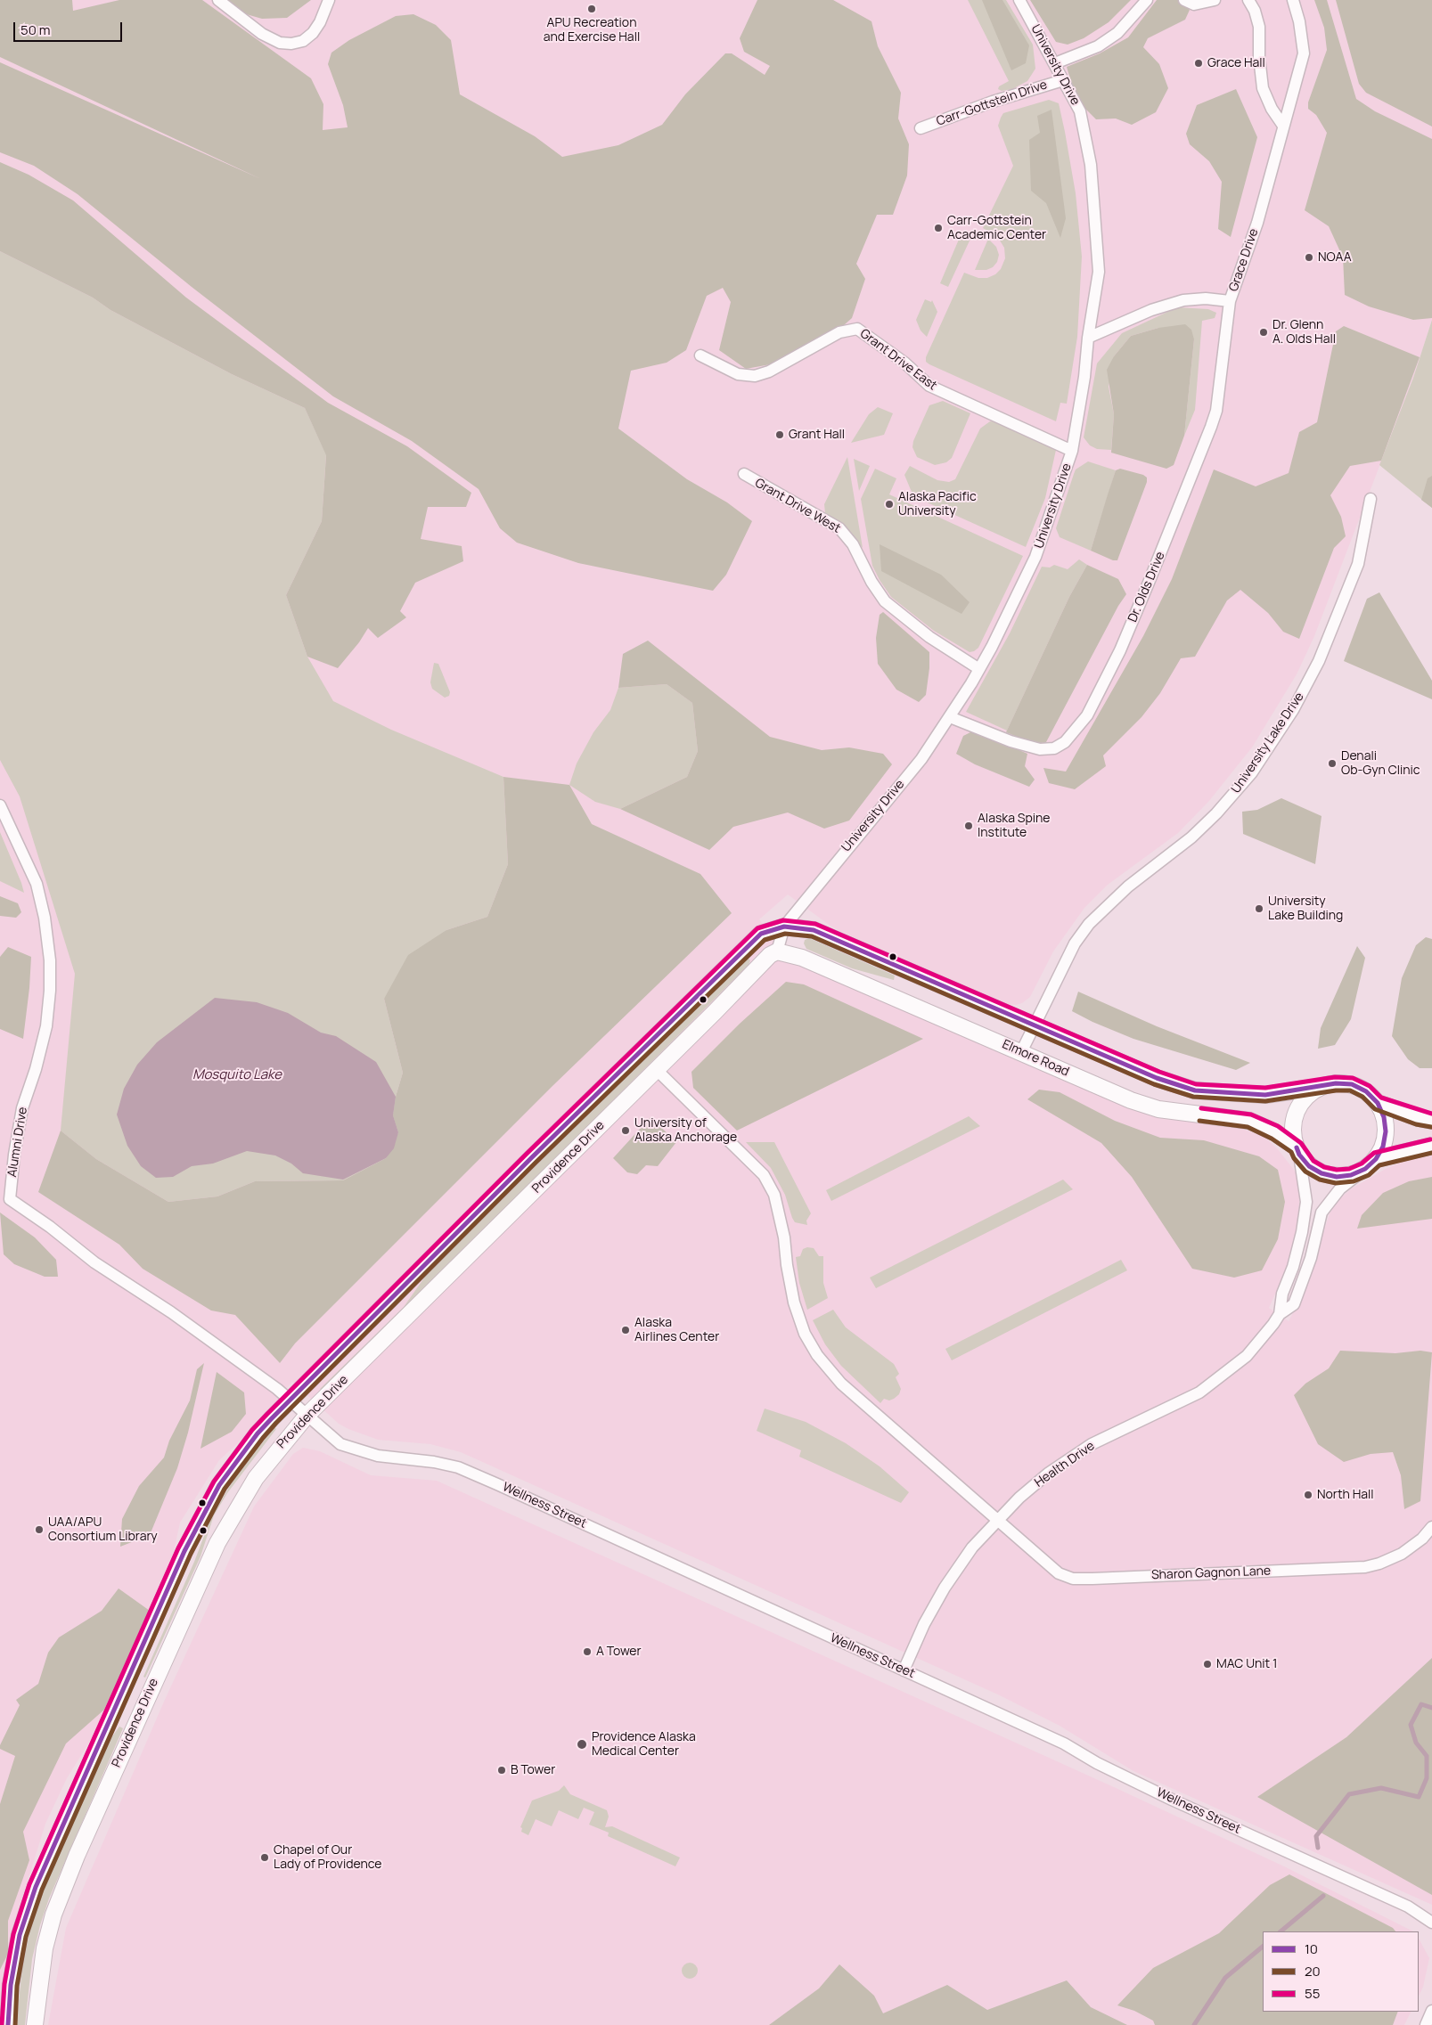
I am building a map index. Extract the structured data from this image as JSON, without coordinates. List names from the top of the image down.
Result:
{
  "streets": {
    "main road": ["Elmore Road", "Providence Drive"],
    "street": [
      "University Drive",
      "Carr-Gottstein Drive",
      "Grace Drive",
      "Grant Drive East",
      "Grant Drive West",
      "Dr. Olds Drive",
      "University Lake Drive",
      "Alumni Drive",
      "Health Drive",
      "Wellness Street",
      "Sharon Gagnon Lane"
    ]
  },
  "crossings": [
    ["University Drive", "Carr-Gottstein Drive"],
    ["University Drive", "Grace Drive"],
    ["University Drive", "Grant Drive East"],
    ["University Drive", "Grant Drive West"],
    ["University Drive", "Dr. Olds Drive"],
    ["University Drive", "Elmore Road"],
    ["University Drive", "Providence Drive"],
    ["Grace Drive", "Dr. Olds Drive"],
    ["University Lake Drive", "Elmore Road"],
    ["Elmore Road", "Providence Drive"],
    ["Elmore Road", "Health Drive"],
    ["Alumni Drive", "Providence Drive"],
    ["Alumni Drive", "Wellness Street"],
    ["Providence Drive", "Wellness Street"],
    ["Providence Drive", "Sharon Gagnon Lane"],
    ["Health Drive", "Wellness Street"],
    ["Health Drive", "Sharon Gagnon Lane"]
  ],
  "water": ["Mosquito Lake"],
  "places": [
    "APU Recreation and Exercise Hall",
    "Grace Hall",
    "Carr-Gottstein Academic Center",
    "NOAA",
    "Dr. Glenn A. Olds Hall",
    "Grant Hall",
    "Alaska Pacific University",
    "Denali Ob-Gyn Clinic",
    "Alaska Spine Institute",
    "University Lake Building",
    "University of Alaska Anchorage",
    "Alaska Airlines Center",
    "North Hall",
    "UAA/APU Consortium Library",
    "A Tower",
    "MAC Unit 1",
    "Providence Alaska Medical Center",
    "B Tower",
    "Chapel of Our Lady of Providence"
  ],
  "lines": ["transit line 55", "transit line 10", "transit line 20"],
  "legend": ["10", "20", "55"],
  "scale_bar": "50 m"
}
